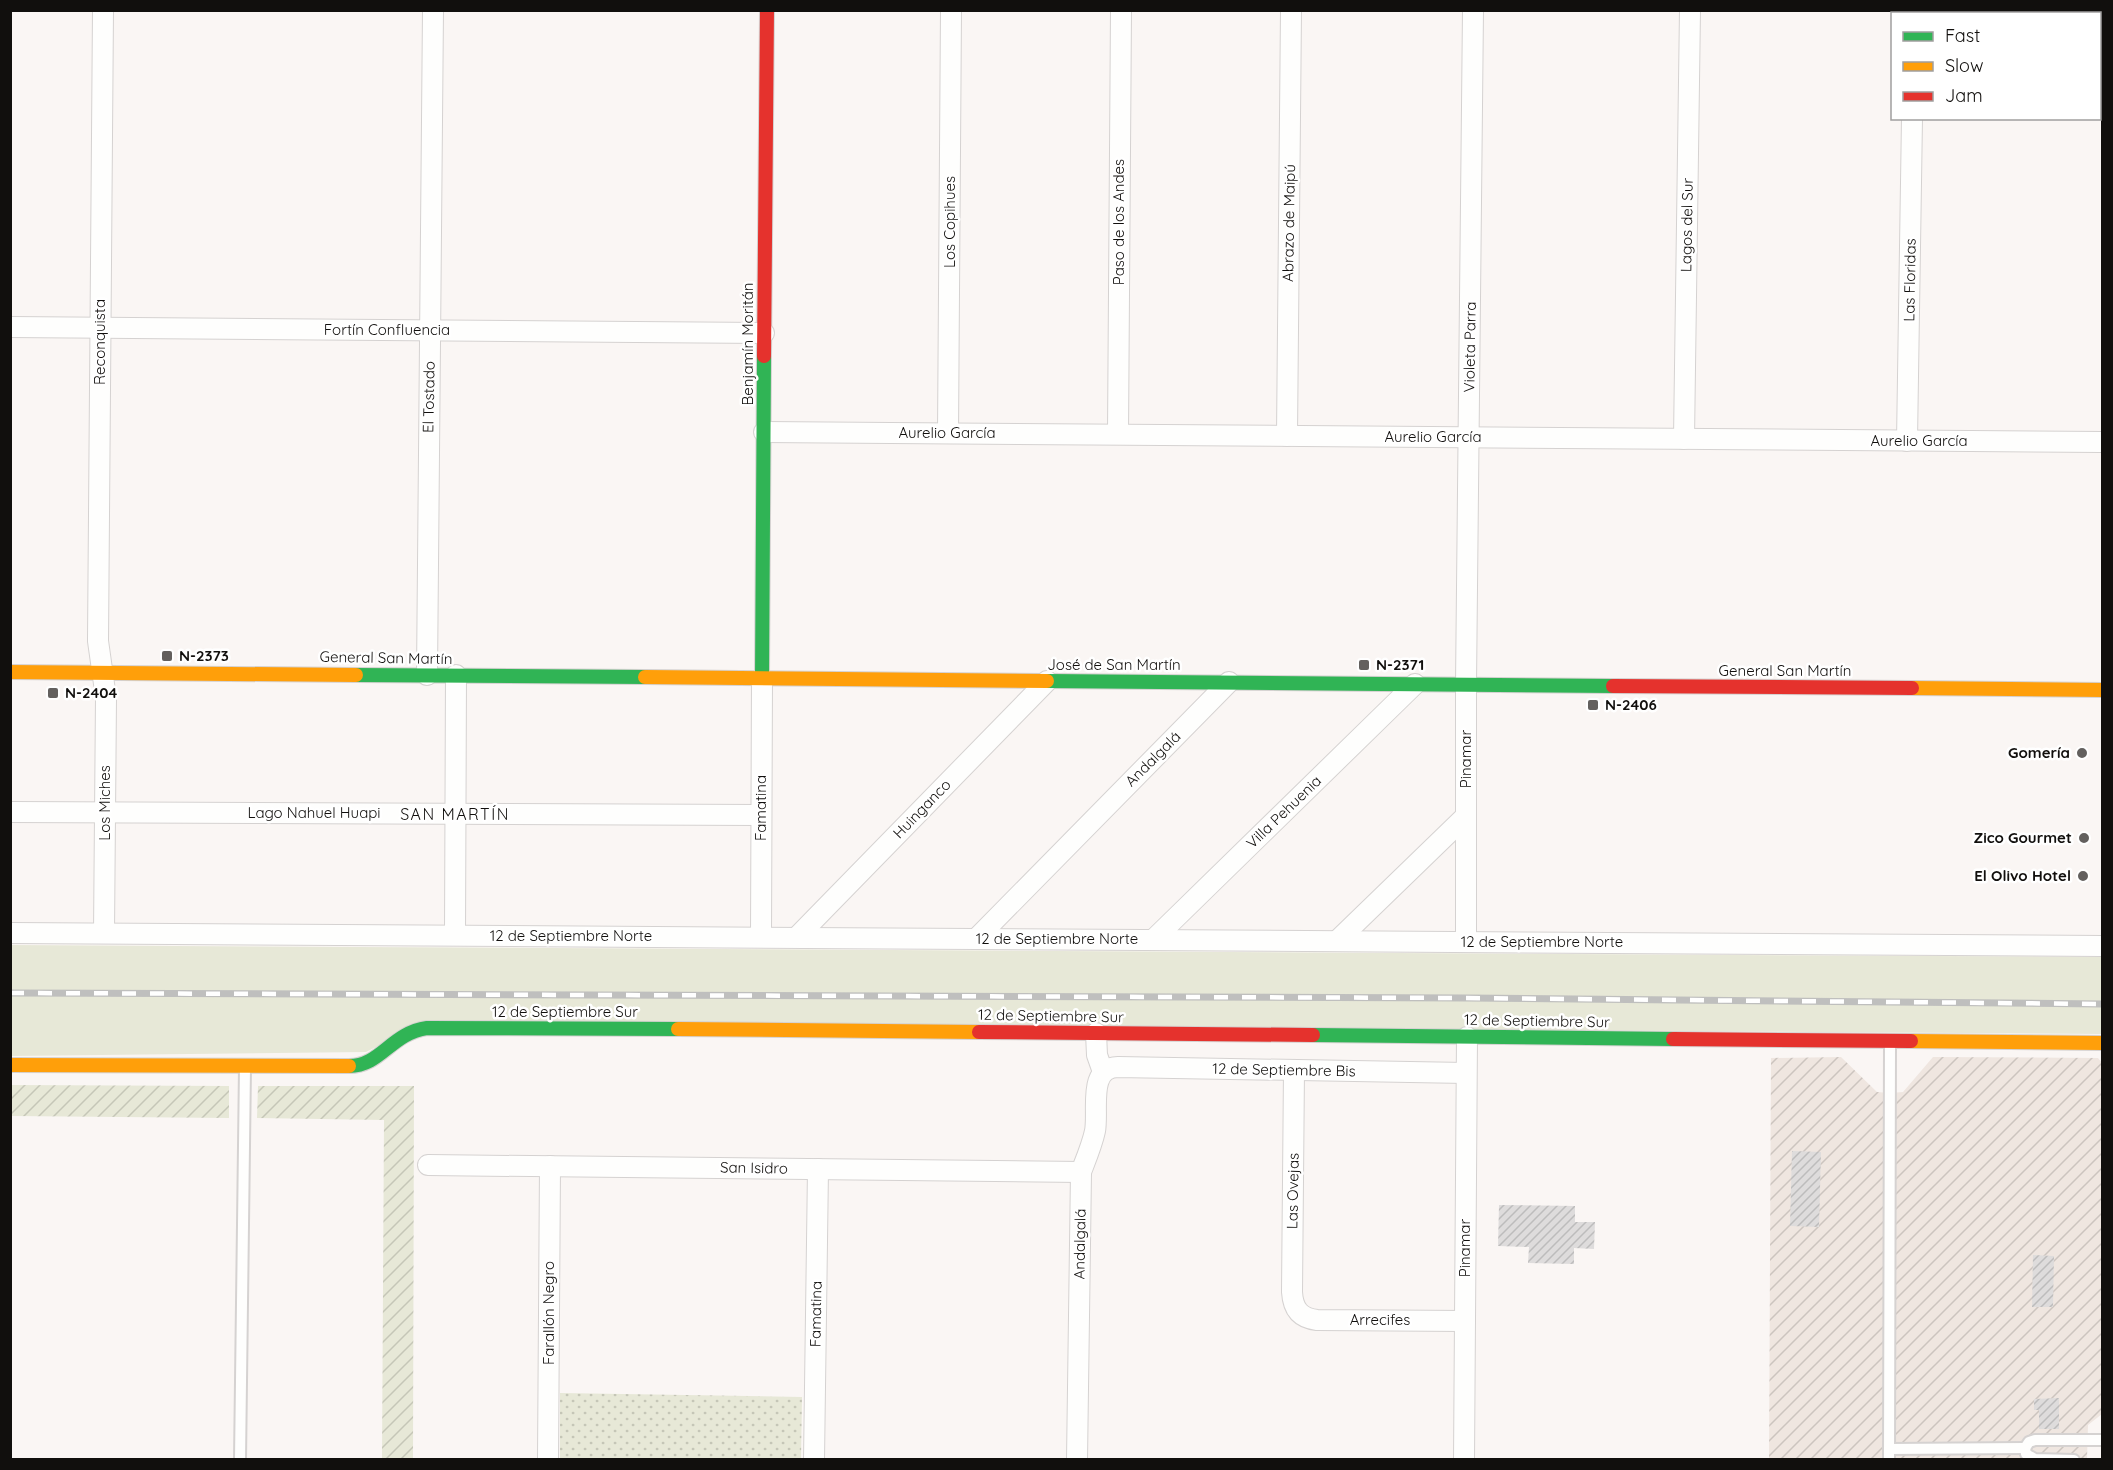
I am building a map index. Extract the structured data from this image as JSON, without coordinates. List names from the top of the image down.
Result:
{
  "streets": {
    "street": [
      "Los Copihues",
      "Paso de los Andes",
      "Abrazo de Maipú",
      "Lagos del Sur",
      "Las Floridas",
      "Fortín Confluencia",
      "Reconquista",
      "Benjamín Moritán",
      "Violeta Parra",
      "El Tostado",
      "Aurelio García",
      "General San Martín",
      "José de San Martín",
      "Andalgalá",
      "Pinamar",
      "Los Miches",
      "Famatina",
      "Huinganco",
      "Villa Pehuenia",
      "Lago Nahuel Huapi",
      "12 de Septiembre Norte",
      "12 de Septiembre Sur",
      "12 de Septiembre Bis",
      "San Isidro",
      "Las Ovejas",
      "Farallón Negro",
      "Arrecifes"
    ]
  },
  "crossings": [
    ["Los Copihues", "Aurelio García"],
    ["Paso de los Andes", "Aurelio García"],
    ["Abrazo de Maipú", "Aurelio García"],
    ["Lagos del Sur", "Aurelio García"],
    ["Las Floridas", "Aurelio García"],
    ["Fortín Confluencia", "Reconquista"],
    ["Fortín Confluencia", "Benjamín Moritán"],
    ["Fortín Confluencia", "El Tostado"],
    ["Reconquista", "General San Martín"],
    ["Reconquista", "Los Miches"],
    ["Benjamín Moritán", "Aurelio García"],
    ["Benjamín Moritán", "General San Martín"],
    ["Benjamín Moritán", "José de San Martín"],
    ["Benjamín Moritán", "Famatina"],
    ["Violeta Parra", "Aurelio García"],
    ["Violeta Parra", "General San Martín"],
    ["Violeta Parra", "José de San Martín"],
    ["Violeta Parra", "Pinamar"],
    ["El Tostado", "General San Martín"],
    ["General San Martín", "José de San Martín"],
    ["General San Martín", "Pinamar"],
    ["General San Martín", "Los Miches"],
    ["General San Martín", "Famatina"],
    ["José de San Martín", "Andalgalá"],
    ["José de San Martín", "Pinamar"],
    ["José de San Martín", "Famatina"],
    ["José de San Martín", "Huinganco"],
    ["José de San Martín", "Villa Pehuenia"],
    ["Andalgalá", "12 de Septiembre Norte"],
    ["Andalgalá", "12 de Septiembre Sur"],
    ["Andalgalá", "12 de Septiembre Bis"],
    ["Andalgalá", "San Isidro"],
    ["Pinamar", "12 de Septiembre Norte"],
    ["Pinamar", "12 de Septiembre Sur"],
    ["Pinamar", "12 de Septiembre Bis"],
    ["Pinamar", "Arrecifes"],
    ["Los Miches", "Lago Nahuel Huapi"],
    ["Los Miches", "12 de Septiembre Norte"],
    ["Famatina", "Lago Nahuel Huapi"],
    ["Famatina", "12 de Septiembre Norte"],
    ["Famatina", "San Isidro"],
    ["Huinganco", "12 de Septiembre Norte"],
    ["Villa Pehuenia", "12 de Septiembre Norte"],
    ["12 de Septiembre Bis", "Las Ovejas"],
    ["San Isidro", "Farallón Negro"],
    ["Las Ovejas", "Arrecifes"]
  ],
  "districts": ["SAN MARTÍN"],
  "places": {
    "transit": [
      "N-2373",
      "N-2371",
      "N-2404",
      "N-2406"
    ],
    "other": ["Gomería", "Zico Gourmet", "El Olivo Hotel"]
  },
  "legend": ["Fast", "Slow", "Jam"]
}
